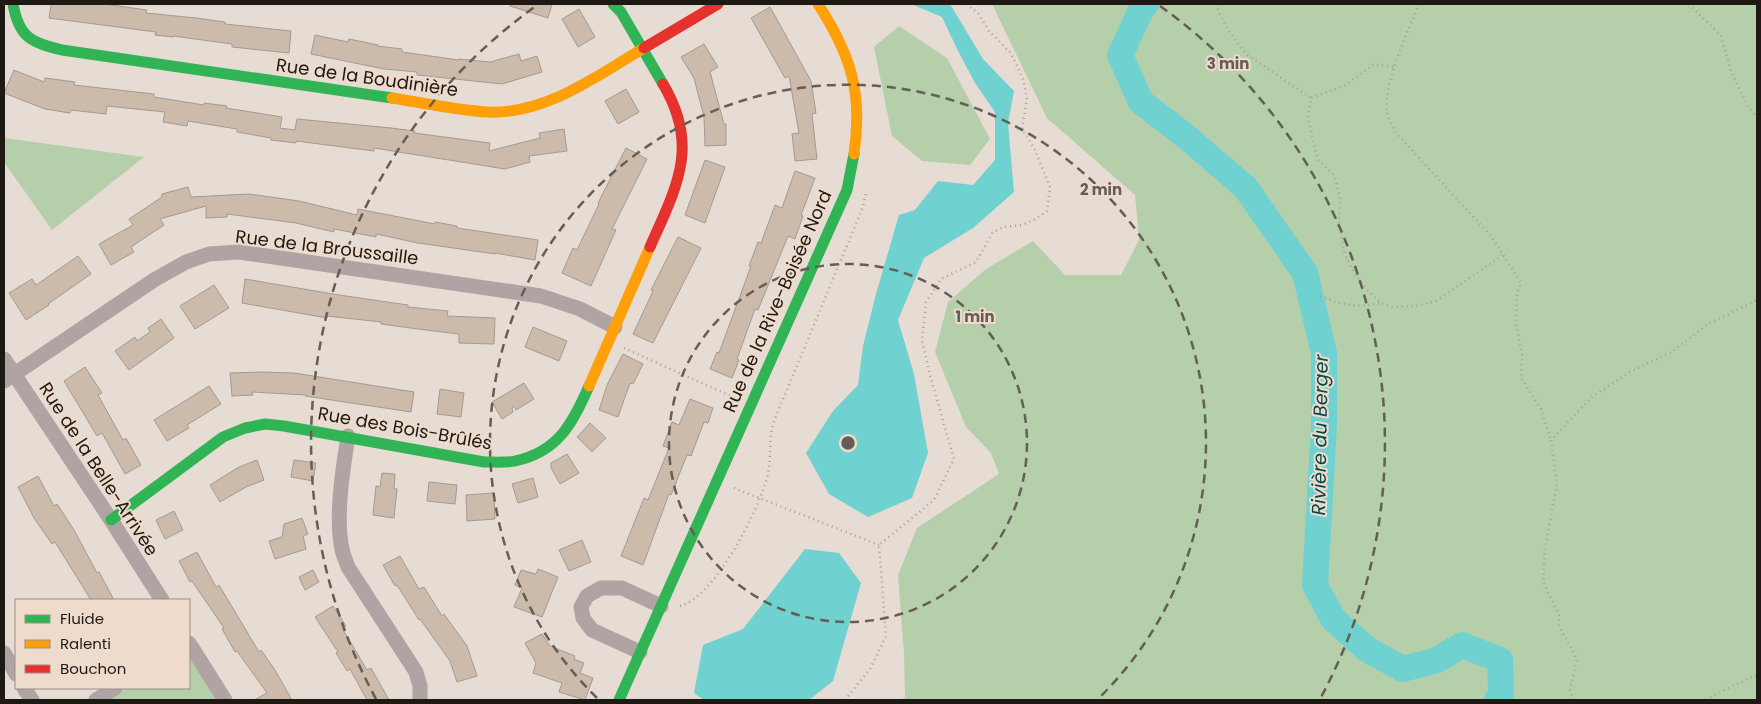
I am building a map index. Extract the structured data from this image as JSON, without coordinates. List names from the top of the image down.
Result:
{
  "streets": {
    "street": [
      "Rue de la Boudinière",
      "Rue de la Broussaille",
      "Rue de la Rive-Boisée Nord",
      "Rue des Bois-Brûlés",
      "Rue de la Belle-Arrivée"
    ]
  },
  "crossings": [
    ["Rue de la Boudinière", "Rue des Bois-Brûlés"],
    ["Rue de la Broussaille", "Rue des Bois-Brûlés"],
    ["Rue de la Broussaille", "Rue de la Belle-Arrivée"],
    ["Rue des Bois-Brûlés", "Rue de la Belle-Arrivée"]
  ],
  "water": ["Rivière du Berger"],
  "legend": ["Fluide", "Ralenti", "Bouchon"],
  "rings": ["3 min", "2 min", "1 min"]
}
